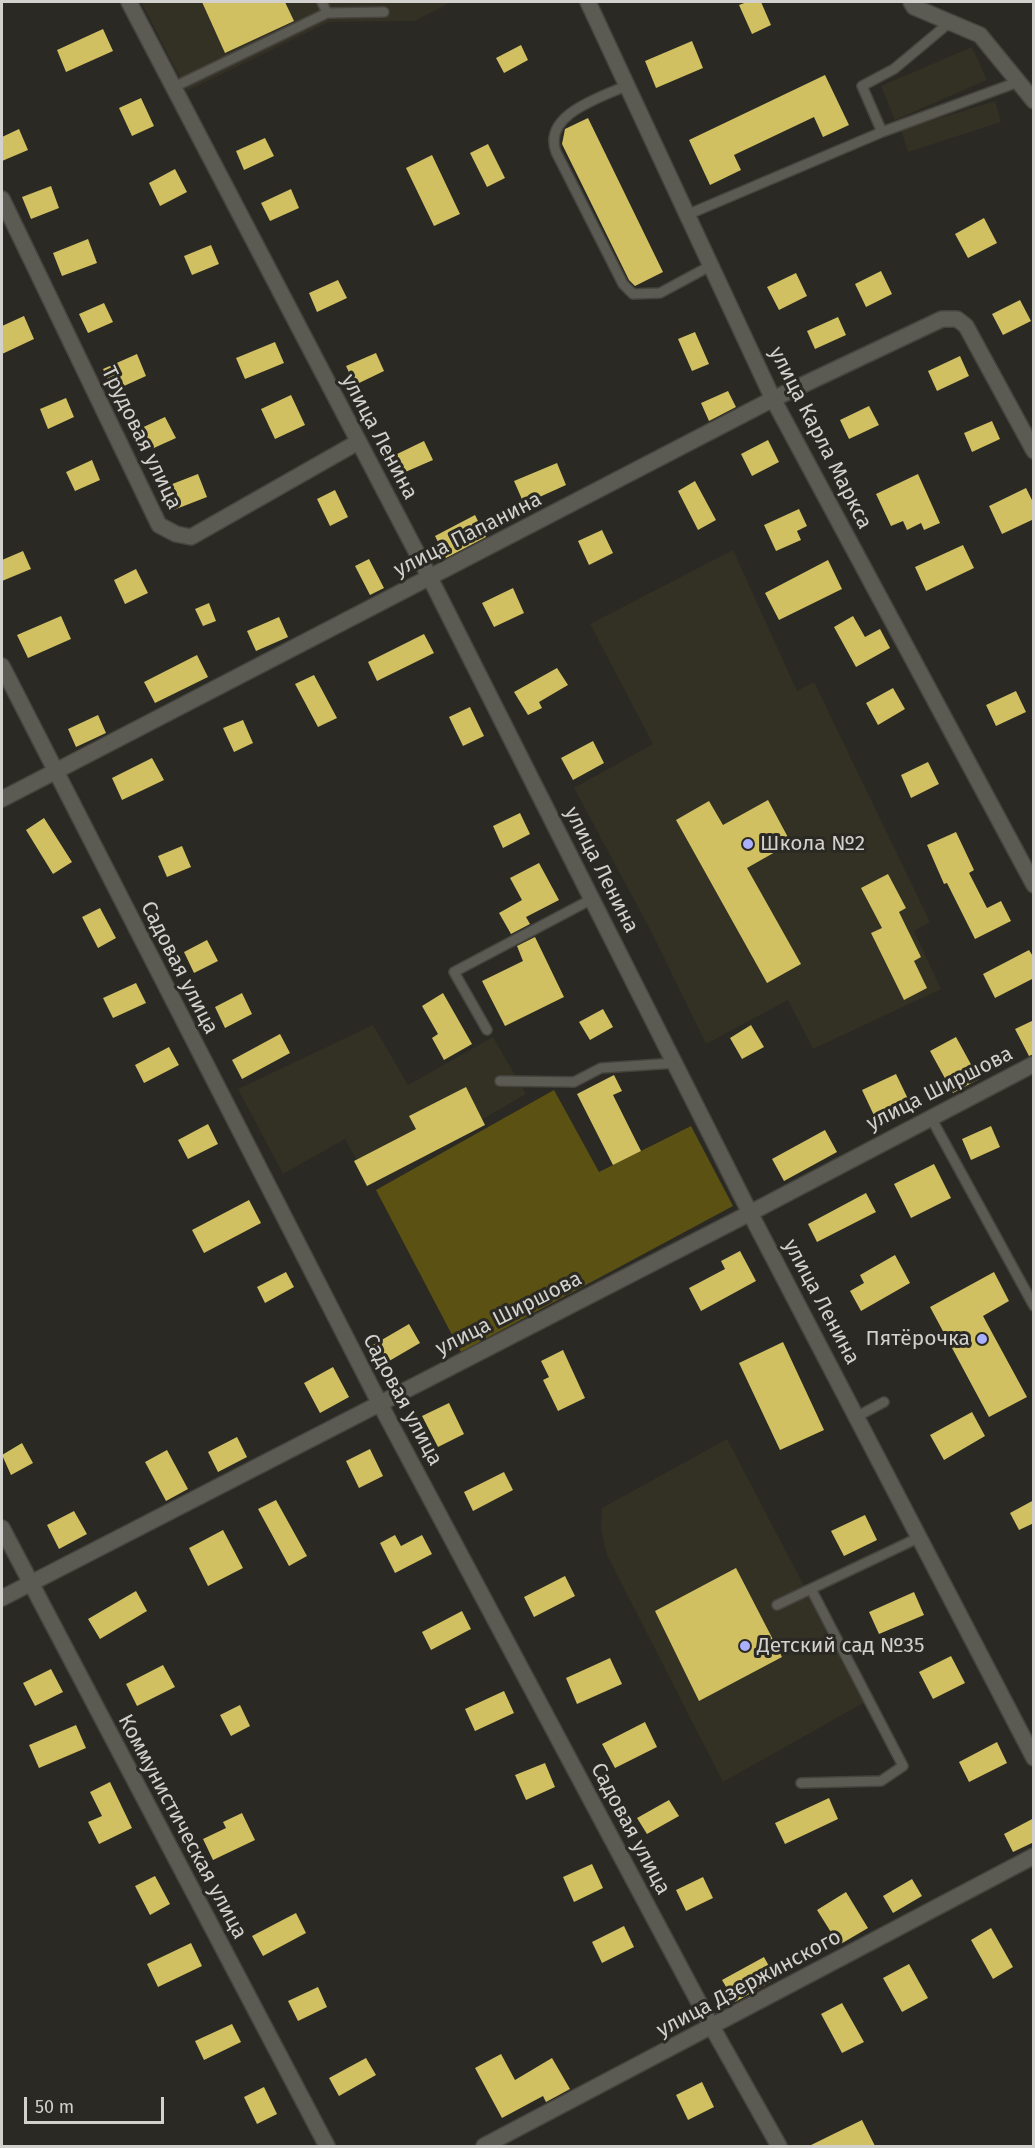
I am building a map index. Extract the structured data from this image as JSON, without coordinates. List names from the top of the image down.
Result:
{
  "streets": {
    "street": [
      "улица Ленина",
      "Трудовая улица",
      "улица Карла Маркса",
      "улица Папанина",
      "Садовая улица",
      "улица Ширшова",
      "Коммунистическая улица",
      "улица Дзержинского"
    ]
  },
  "crossings": [
    ["улица Ленина", "Трудовая улица"],
    ["улица Ленина", "улица Папанина"],
    ["улица Ленина", "улица Ширшова"],
    ["улица Карла Маркса", "улица Папанина"],
    ["улица Папанина", "Садовая улица"],
    ["Садовая улица", "улица Ширшова"],
    ["Садовая улица", "улица Дзержинского"],
    ["улица Ширшова", "Коммунистическая улица"]
  ],
  "places": ["Школа №2", "Пятёрочка", "Детский сад №35"],
  "scale_bar": "50 m"
}
